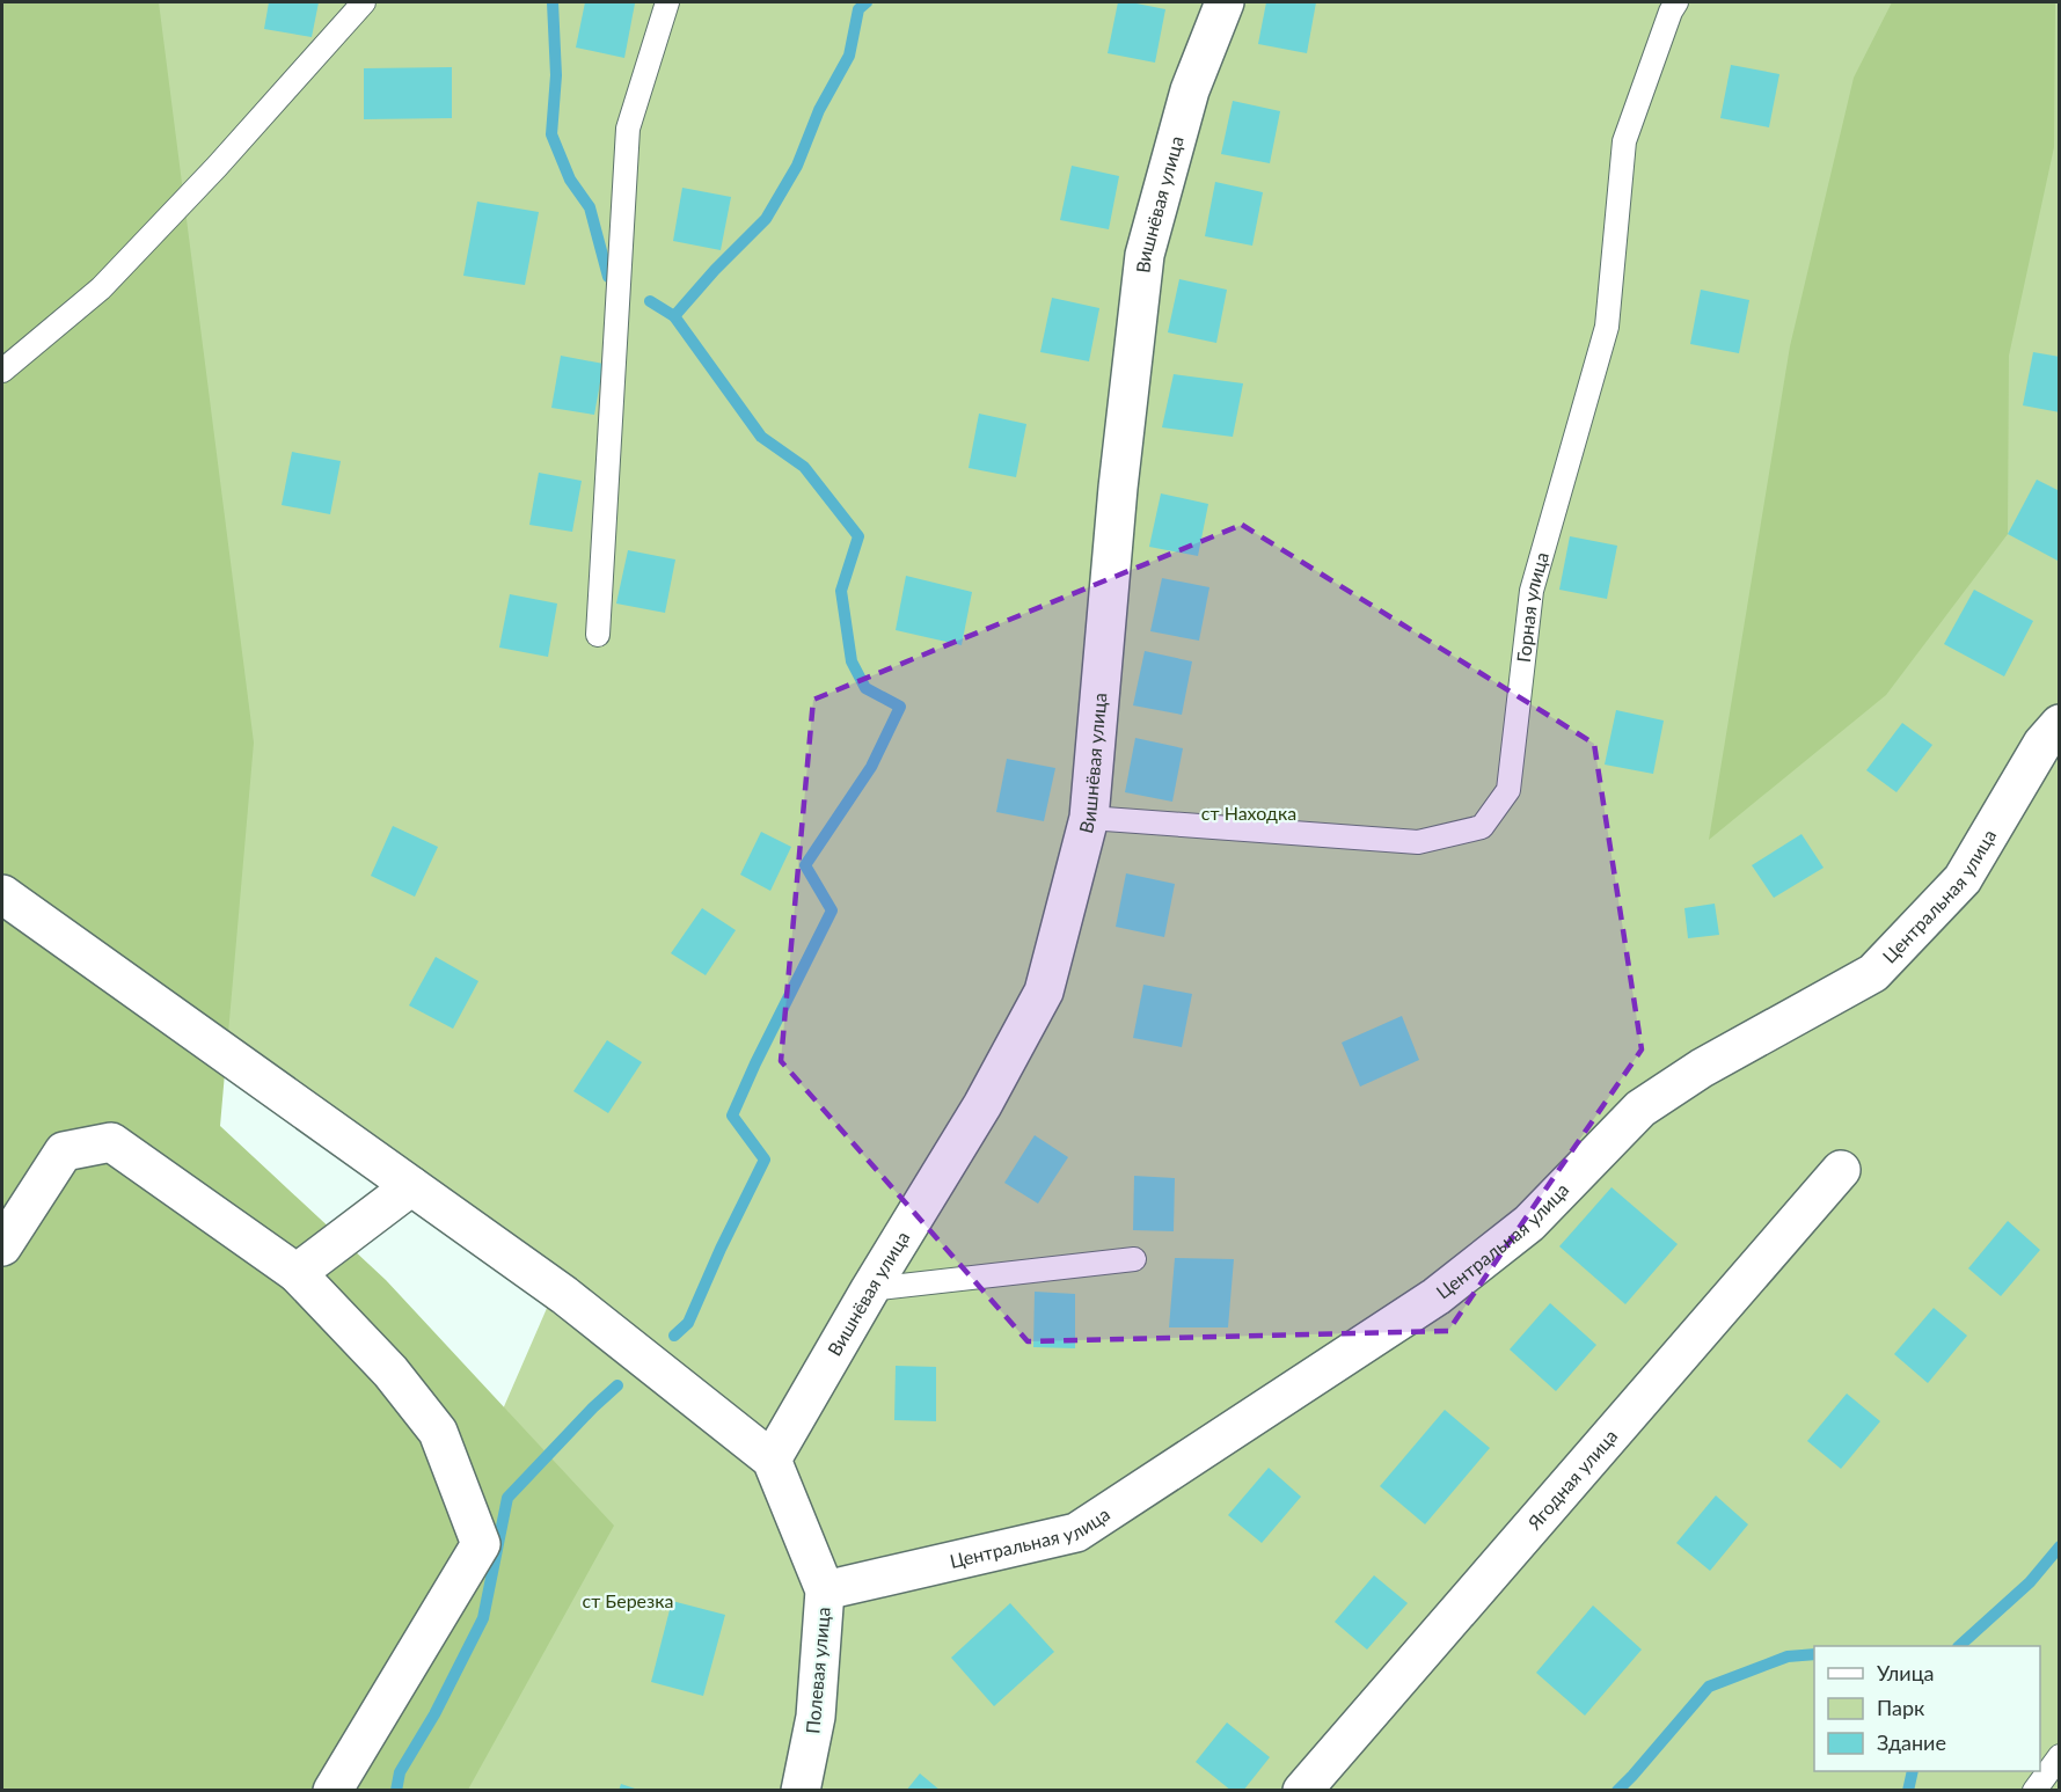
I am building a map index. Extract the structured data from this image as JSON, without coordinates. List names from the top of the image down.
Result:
{
  "streets": {
    "street": [
      "Вишнёвая улица",
      "Центральная улица",
      "Ягодная улица",
      "Полевая улица"
    ],
    "lane": ["Горная улица"]
  },
  "crossings": [
    ["Вишнёвая улица", "Горная улица"],
    ["Центральная улица", "Полевая улица"]
  ],
  "parks": ["ст Находка", "ст Березка"],
  "legend": ["Улица", "Парк", "Здание"]
}
